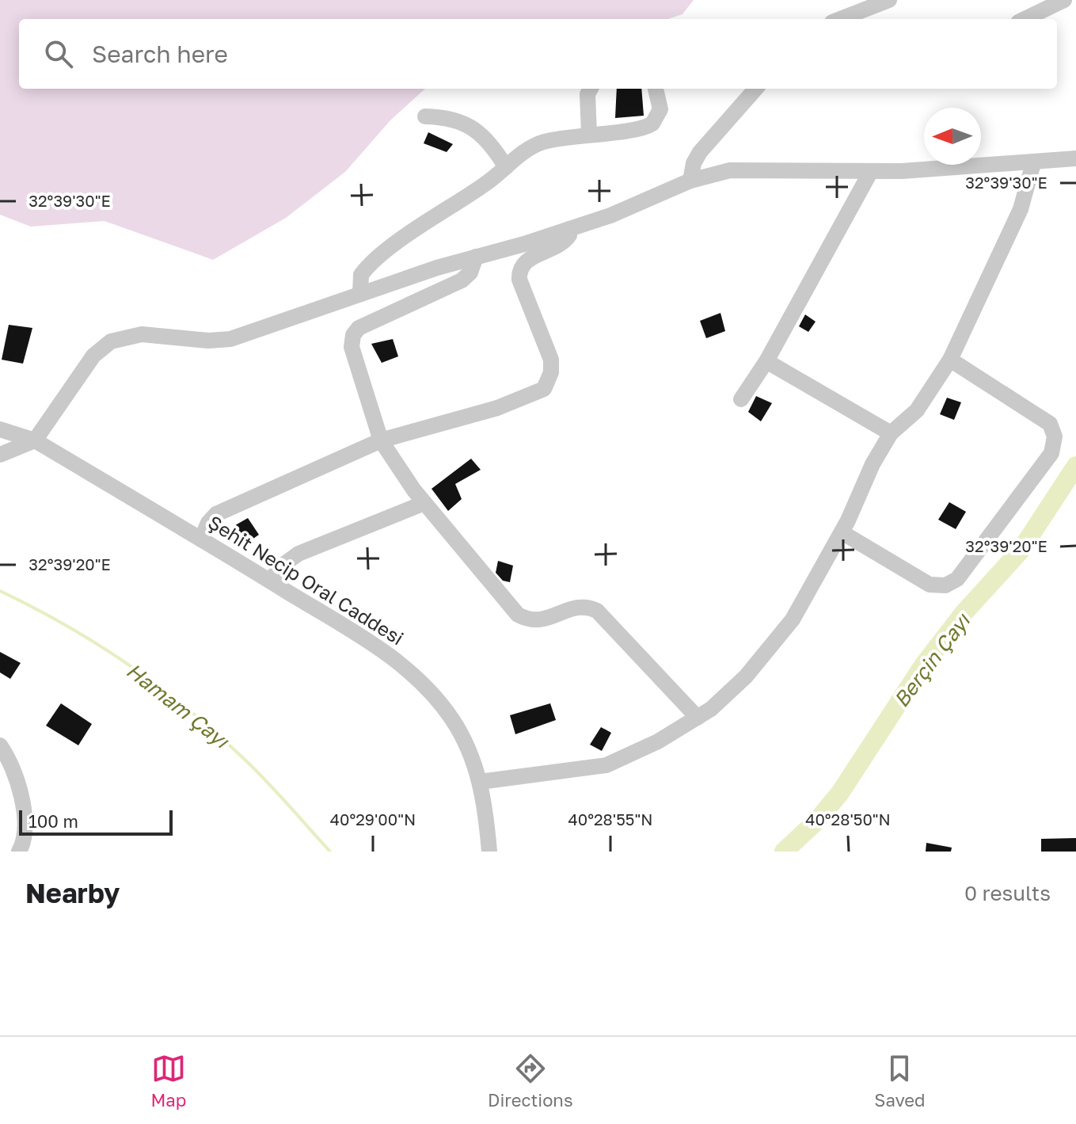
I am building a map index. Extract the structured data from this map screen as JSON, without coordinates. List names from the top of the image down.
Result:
{
  "streets": {
    "street": ["Şehit Necip Oral Caddesi"]
  },
  "water": ["Berçin Çayı", "Hamam Çayı"],
  "scale_bar": "100 m",
  "north": "left",
  "page": {
    "search": "Search here",
    "scale": "100 m",
    "heading": ["Nearby", "0 results"],
    "nav": ["Map", "Directions", "Saved"]
  },
  "coordinates": [
    "32°39'30\"E",
    "32°39'20\"E",
    "40°29'00\"N",
    "40°28'55\"N",
    "40°28'50\"N"
  ]
}
